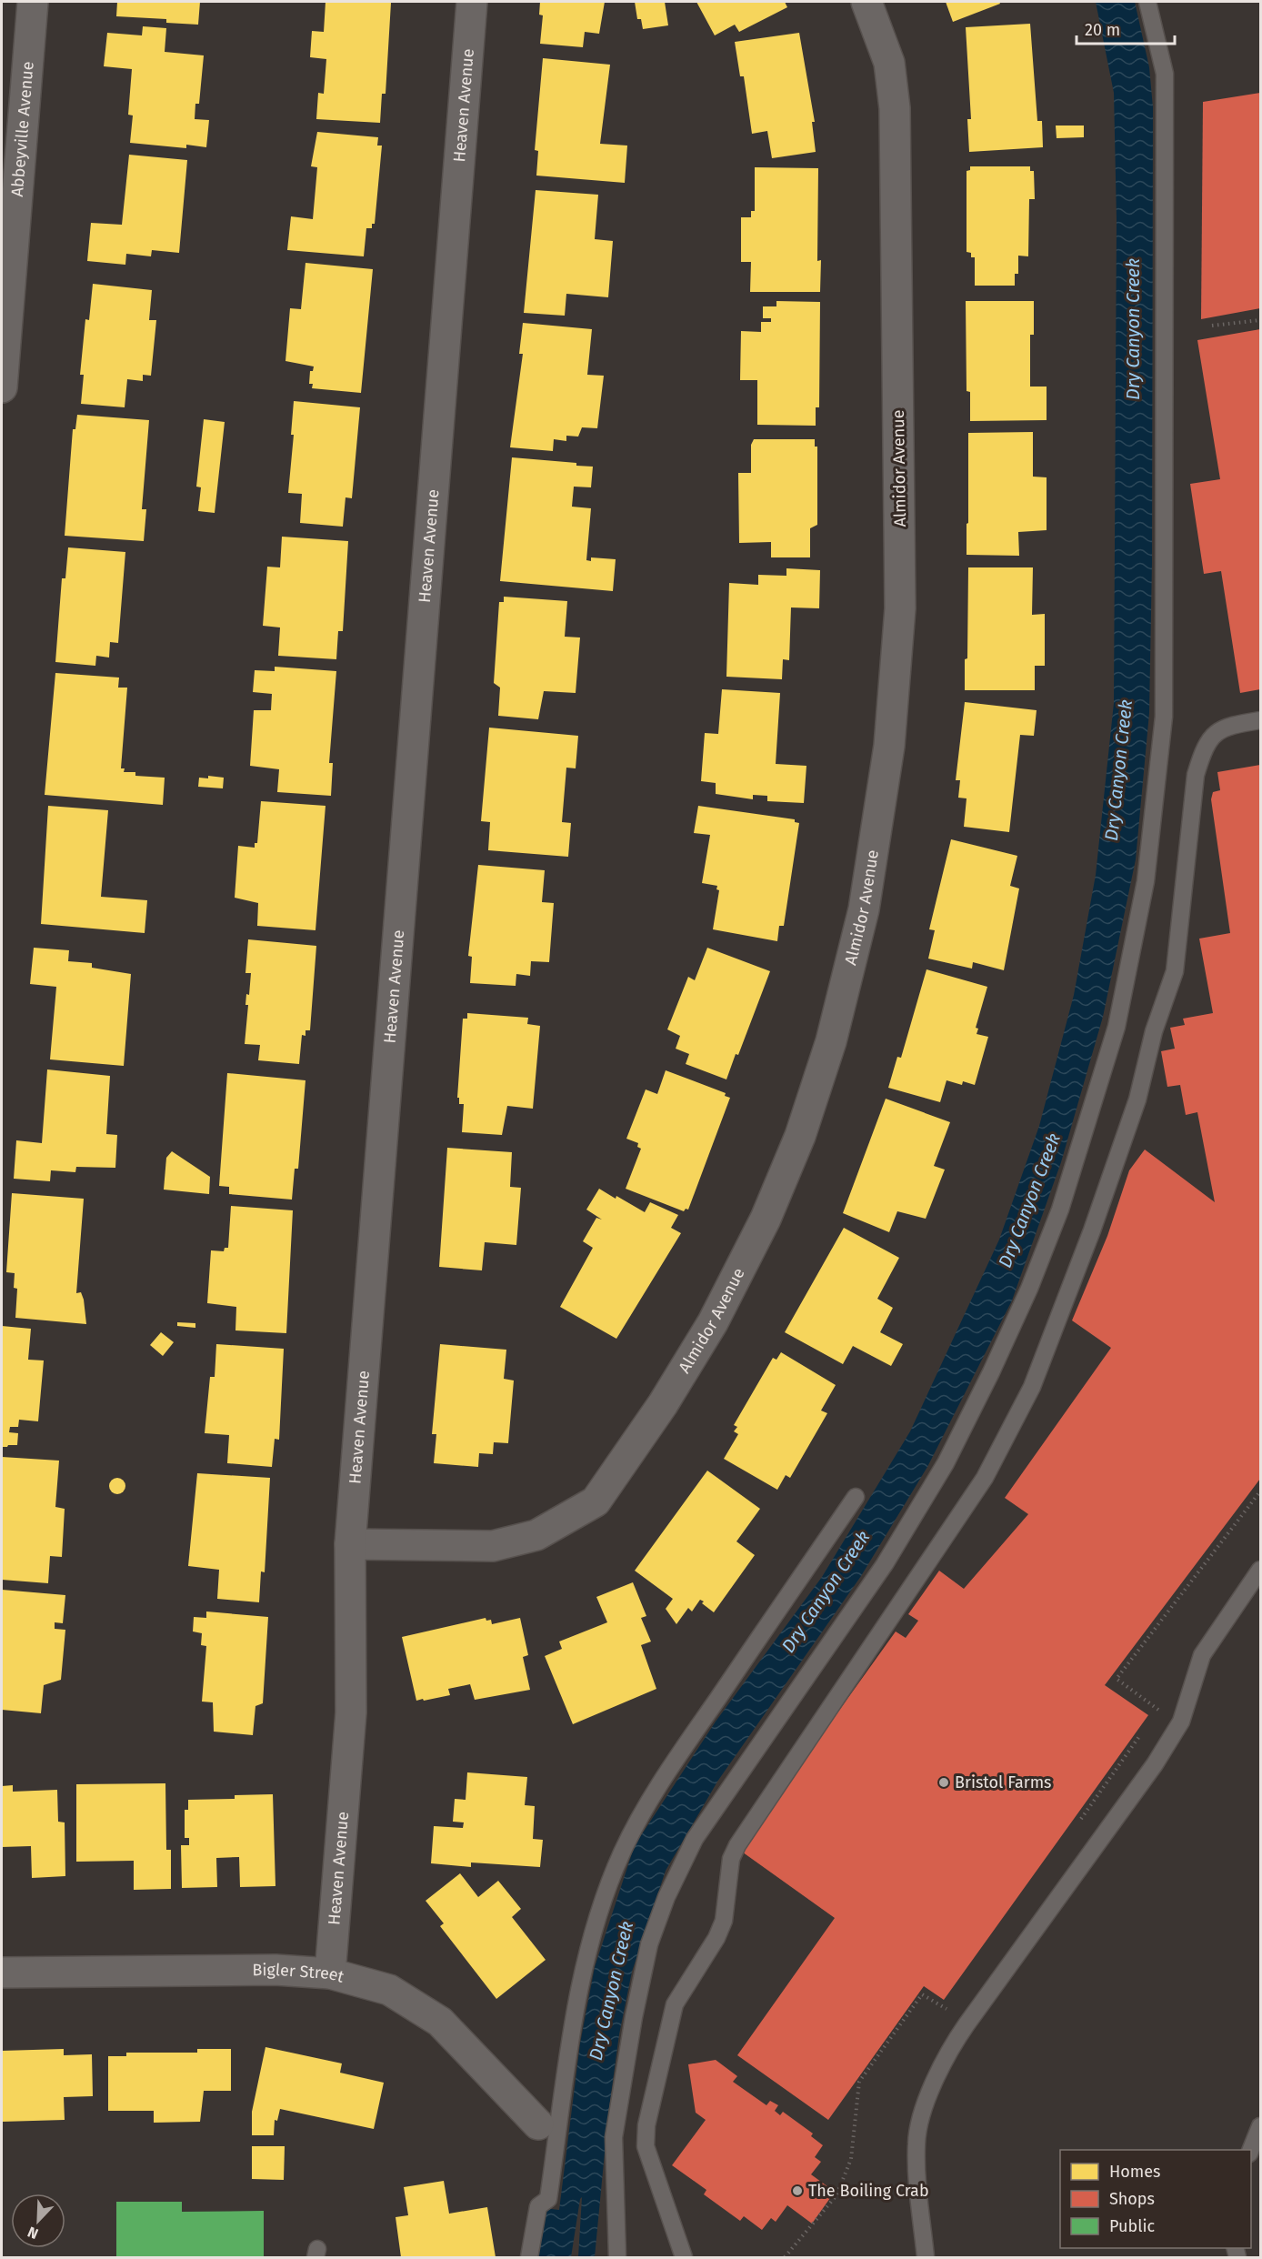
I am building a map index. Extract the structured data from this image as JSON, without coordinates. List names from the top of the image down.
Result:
{
  "streets": {
    "street": [
      "Heaven Avenue",
      "Abbeyville Avenue",
      "Almidor Avenue",
      "Bigler Street"
    ]
  },
  "crossings": [
    ["Heaven Avenue", "Almidor Avenue"],
    ["Heaven Avenue", "Bigler Street"]
  ],
  "water": ["Dry Canyon Creek"],
  "places": ["Bristol Farms", "The Boiling Crab"],
  "legend": ["Homes", "Shops", "Public"],
  "scale_bar": "20 m",
  "north": "bottom left"
}
